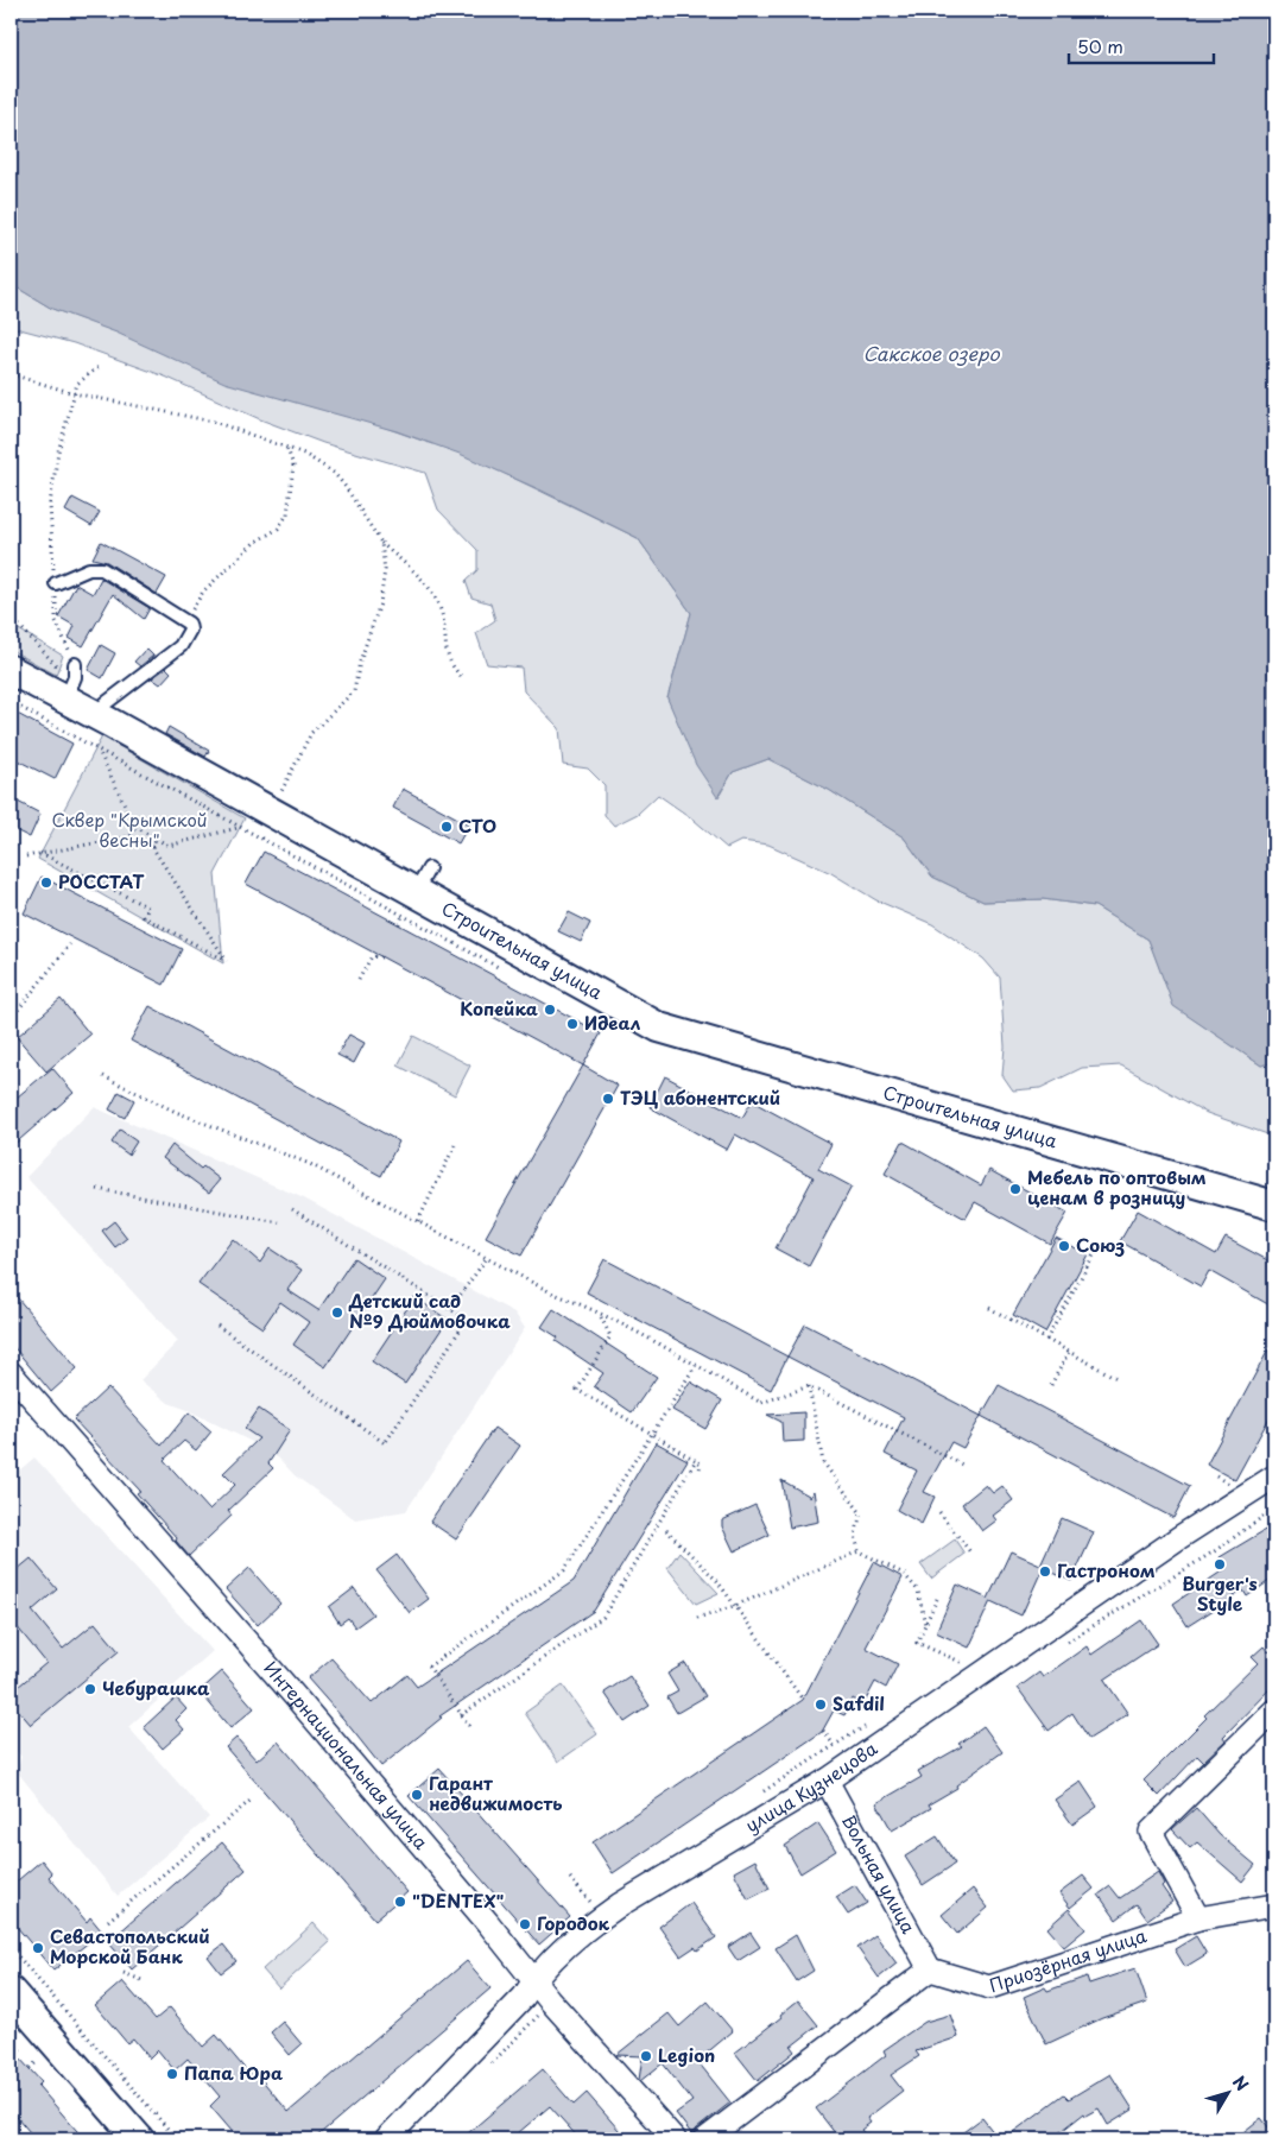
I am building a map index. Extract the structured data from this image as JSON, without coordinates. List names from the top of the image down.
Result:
{
  "streets": {
    "street": [
      "Строительная улица",
      "Интернациональная улица",
      "улица Кузнецова",
      "Вольная улица",
      "Приозёрная улица"
    ]
  },
  "crossings": [
    ["Интернациональная улица", "улица Кузнецова"],
    ["улица Кузнецова", "Вольная улица"],
    ["Вольная улица", "Приозёрная улица"]
  ],
  "water": ["Сакское озеро"],
  "parks": ["Сквер \"Крымской весны\""],
  "places": [
    "СТО",
    "РОССТАТ",
    "Копейка",
    "Идеал",
    "ТЭЦ абонентский",
    "Мебель по оптовым ценам в розницу",
    "Союз",
    "Детский сад №9 Дюймовочка",
    "Burger's Style",
    "Гастроном",
    "Чебурашка",
    "Safdil",
    "Гарант недвижимость",
    "\"DENTEX\"",
    "Городок",
    "Севастопольский Морской Банк",
    "Legion",
    "Папа Юра"
  ],
  "scale_bar": "50 m",
  "north": "top right"
}
